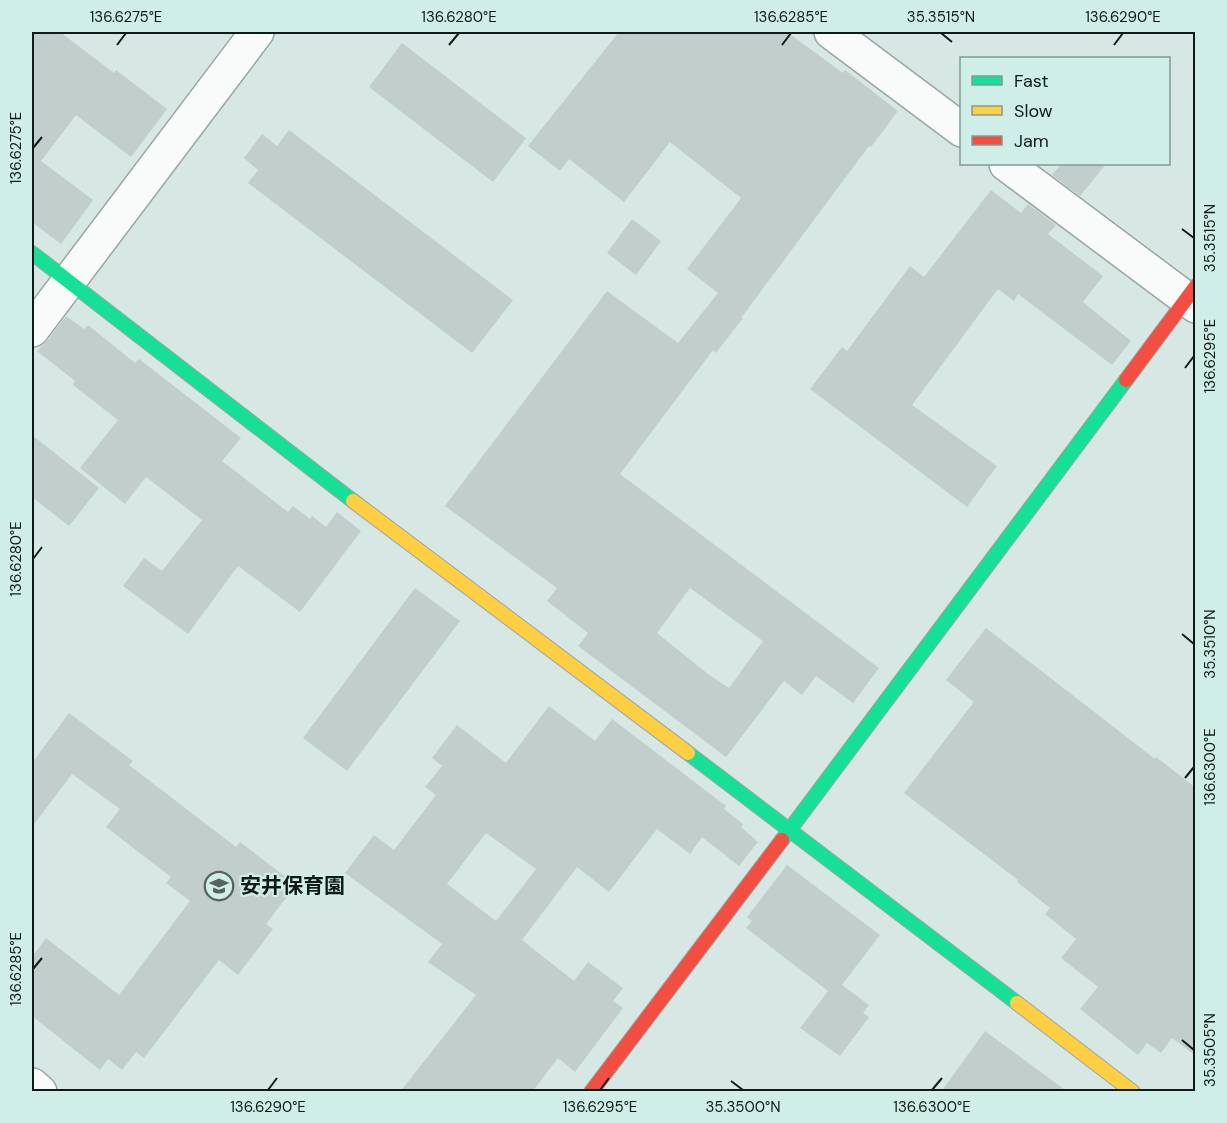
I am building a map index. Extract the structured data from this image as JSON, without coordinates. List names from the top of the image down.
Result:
{
  "places": {
    "school or university": ["安井保育園"]
  },
  "legend": ["Fast", "Slow", "Jam"],
  "coordinates": [
    "136.6275°E",
    "136.6280°E",
    "136.6285°E",
    "35.3515°N",
    "136.6290°E",
    "136.6295°E",
    "35.3510°N",
    "136.6300°E",
    "35.3505°N",
    "35.3500°N"
  ]
}
